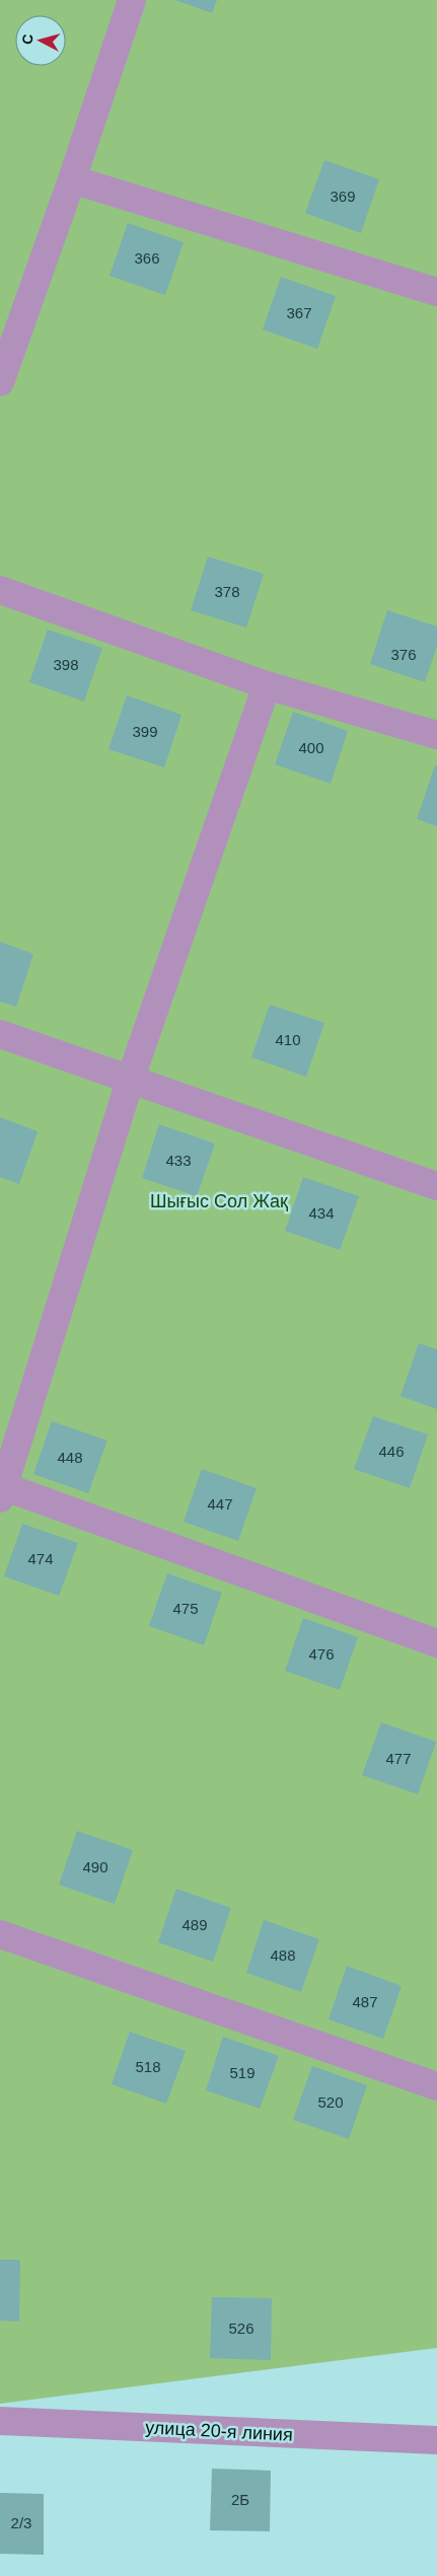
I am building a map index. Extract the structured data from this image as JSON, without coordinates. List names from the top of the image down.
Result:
{
  "streets": {
    "street": ["улица 20-я линия"]
  },
  "parks": ["Шығыс Сол Жақ"],
  "house_numbers": [
    "369",
    "366",
    "367",
    "378",
    "376",
    "398",
    "399",
    "400",
    "410",
    "433",
    "434",
    "446",
    "448",
    "447",
    "474",
    "475",
    "476",
    "477",
    "490",
    "489",
    "488",
    "487",
    "518",
    "519",
    "520",
    "526",
    "2Б",
    "2/3"
  ],
  "north": "left"
}
